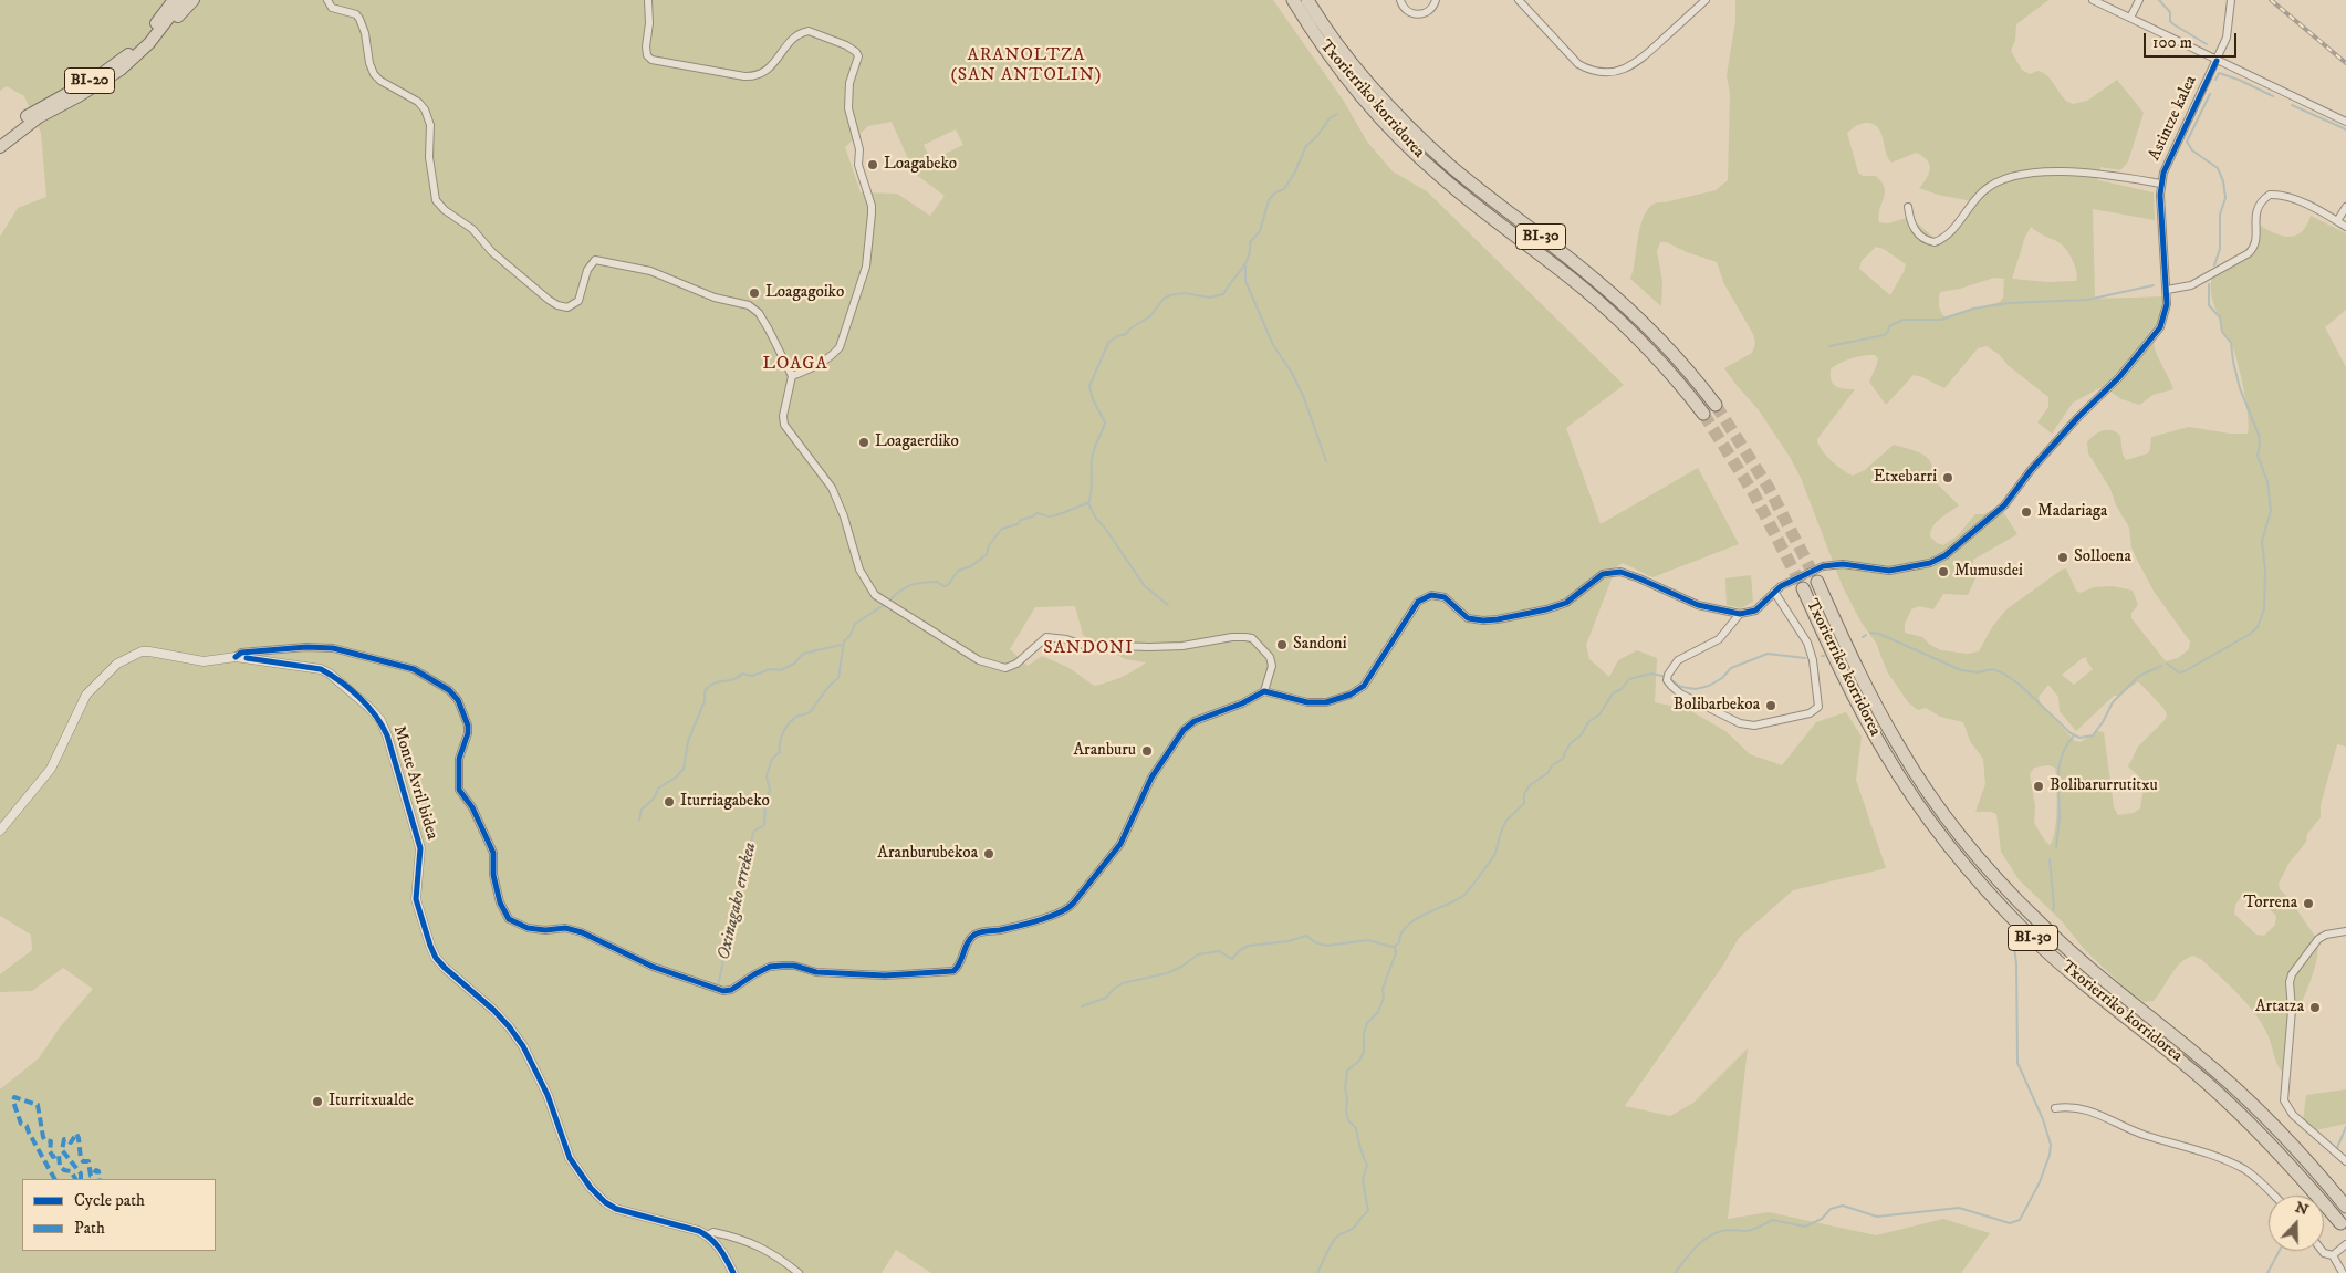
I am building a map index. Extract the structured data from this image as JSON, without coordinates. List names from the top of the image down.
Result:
{
  "streets": {
    "highway": ["Txorierriko korridorea", "BI-30"],
    "main road": ["BI-20"],
    "street": ["Astintze kalea", "Monte Avril bidea"]
  },
  "districts": ["ARANOLTZA (SAN ANTOLIN)", "LOAGA", "SANDONI"],
  "water": ["Oxinagako errekea"],
  "places": [
    "Loagabeko",
    "Loagagoiko",
    "Loagaerdiko",
    "Etxebarri",
    "Madariaga",
    "Solloena",
    "Mumusdei",
    "Sandoni",
    "Bolibarbekoa",
    "Aranburu",
    "Bolibarurrutitxu",
    "Iturriagabeko",
    "Aranburubekoa",
    "Torrena",
    "Artatza",
    "Iturritxualde"
  ],
  "legend": ["Cycle path", "Path"],
  "scale_bar": "100 m",
  "north": "top"
}
